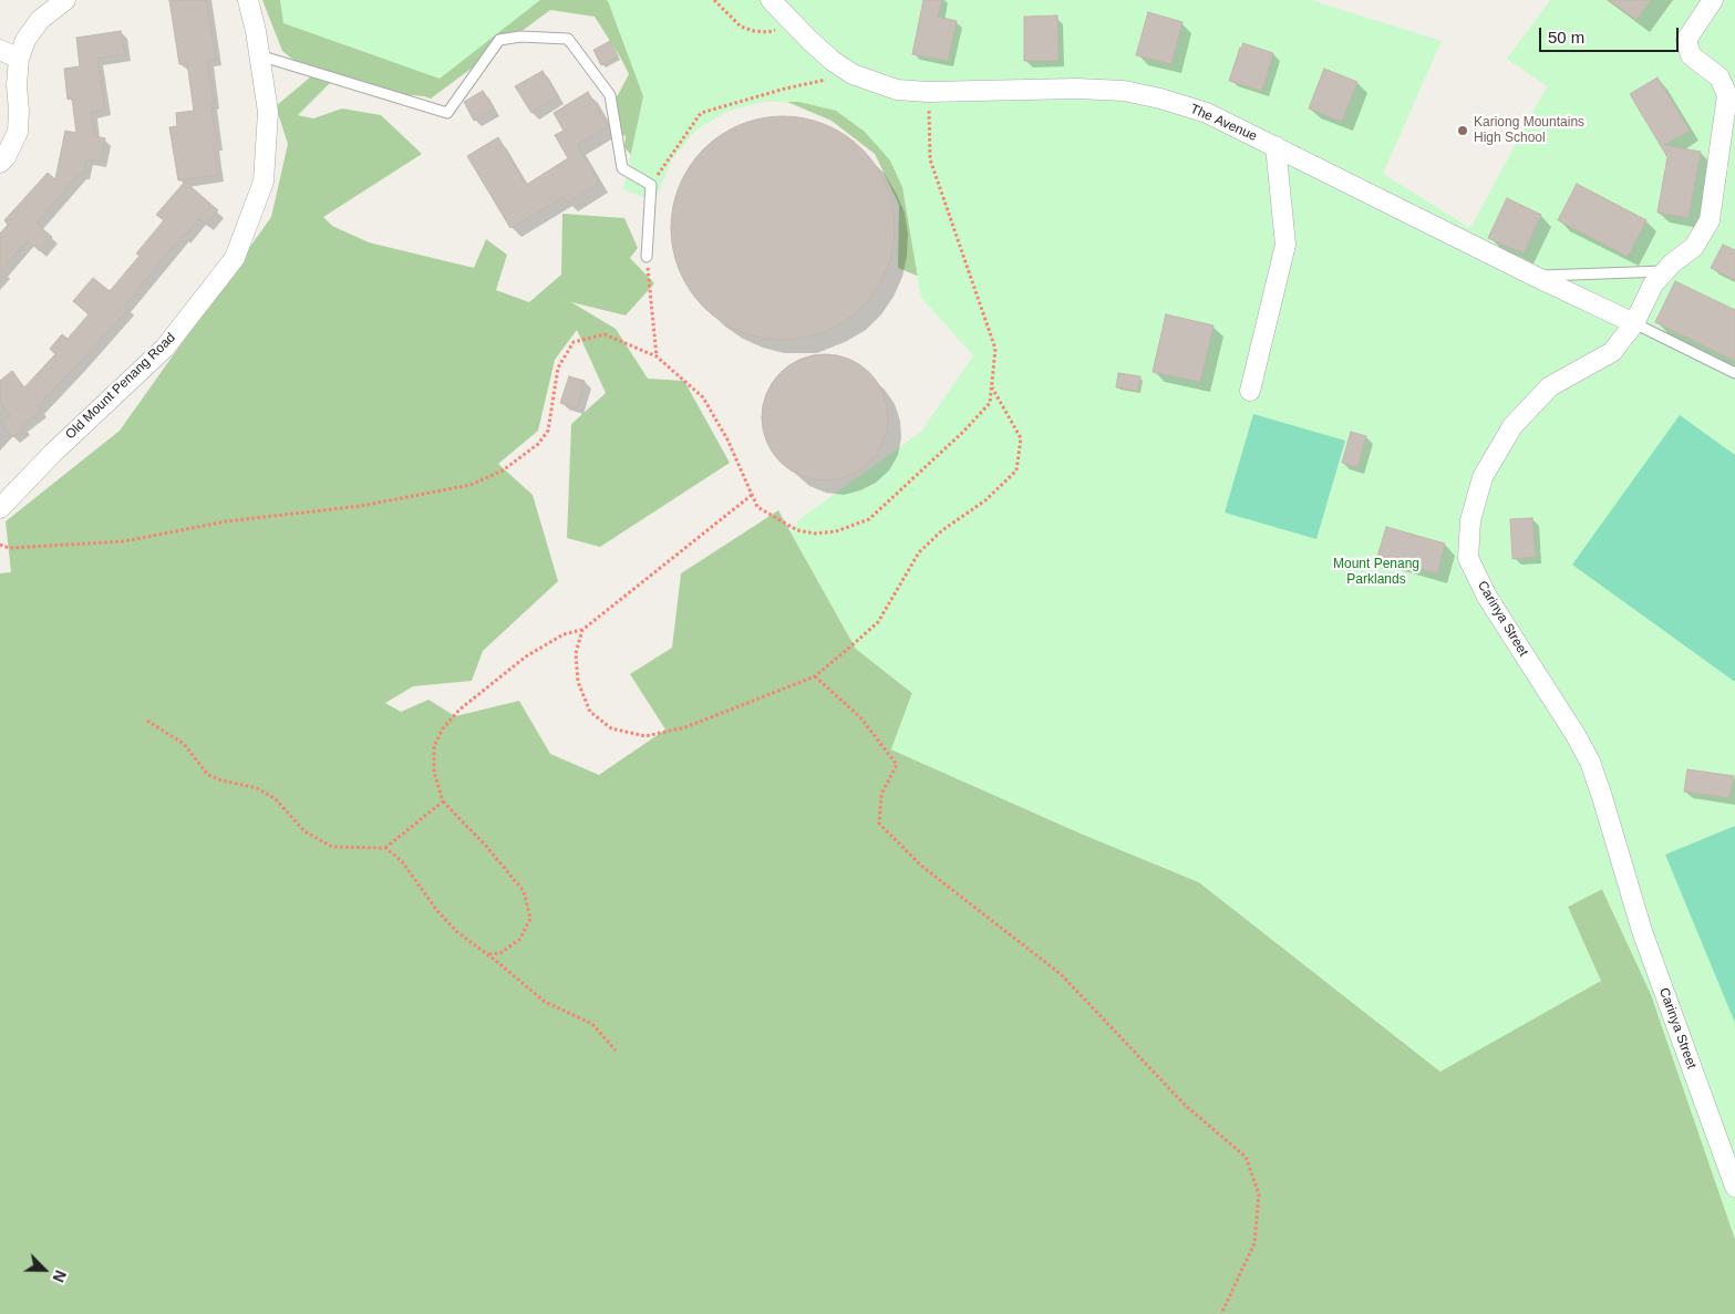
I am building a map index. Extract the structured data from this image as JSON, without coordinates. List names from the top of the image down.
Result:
{
  "streets": {
    "street": ["The Avenue", "Old Mount Penang Road", "Carinya Street"]
  },
  "crossings": [
    ["The Avenue", "Carinya Street"]
  ],
  "parks": ["Mount Penang Parklands"],
  "places": ["Kariong Mountains High School"],
  "scale_bar": "50 m",
  "north": "bottom right"
}
